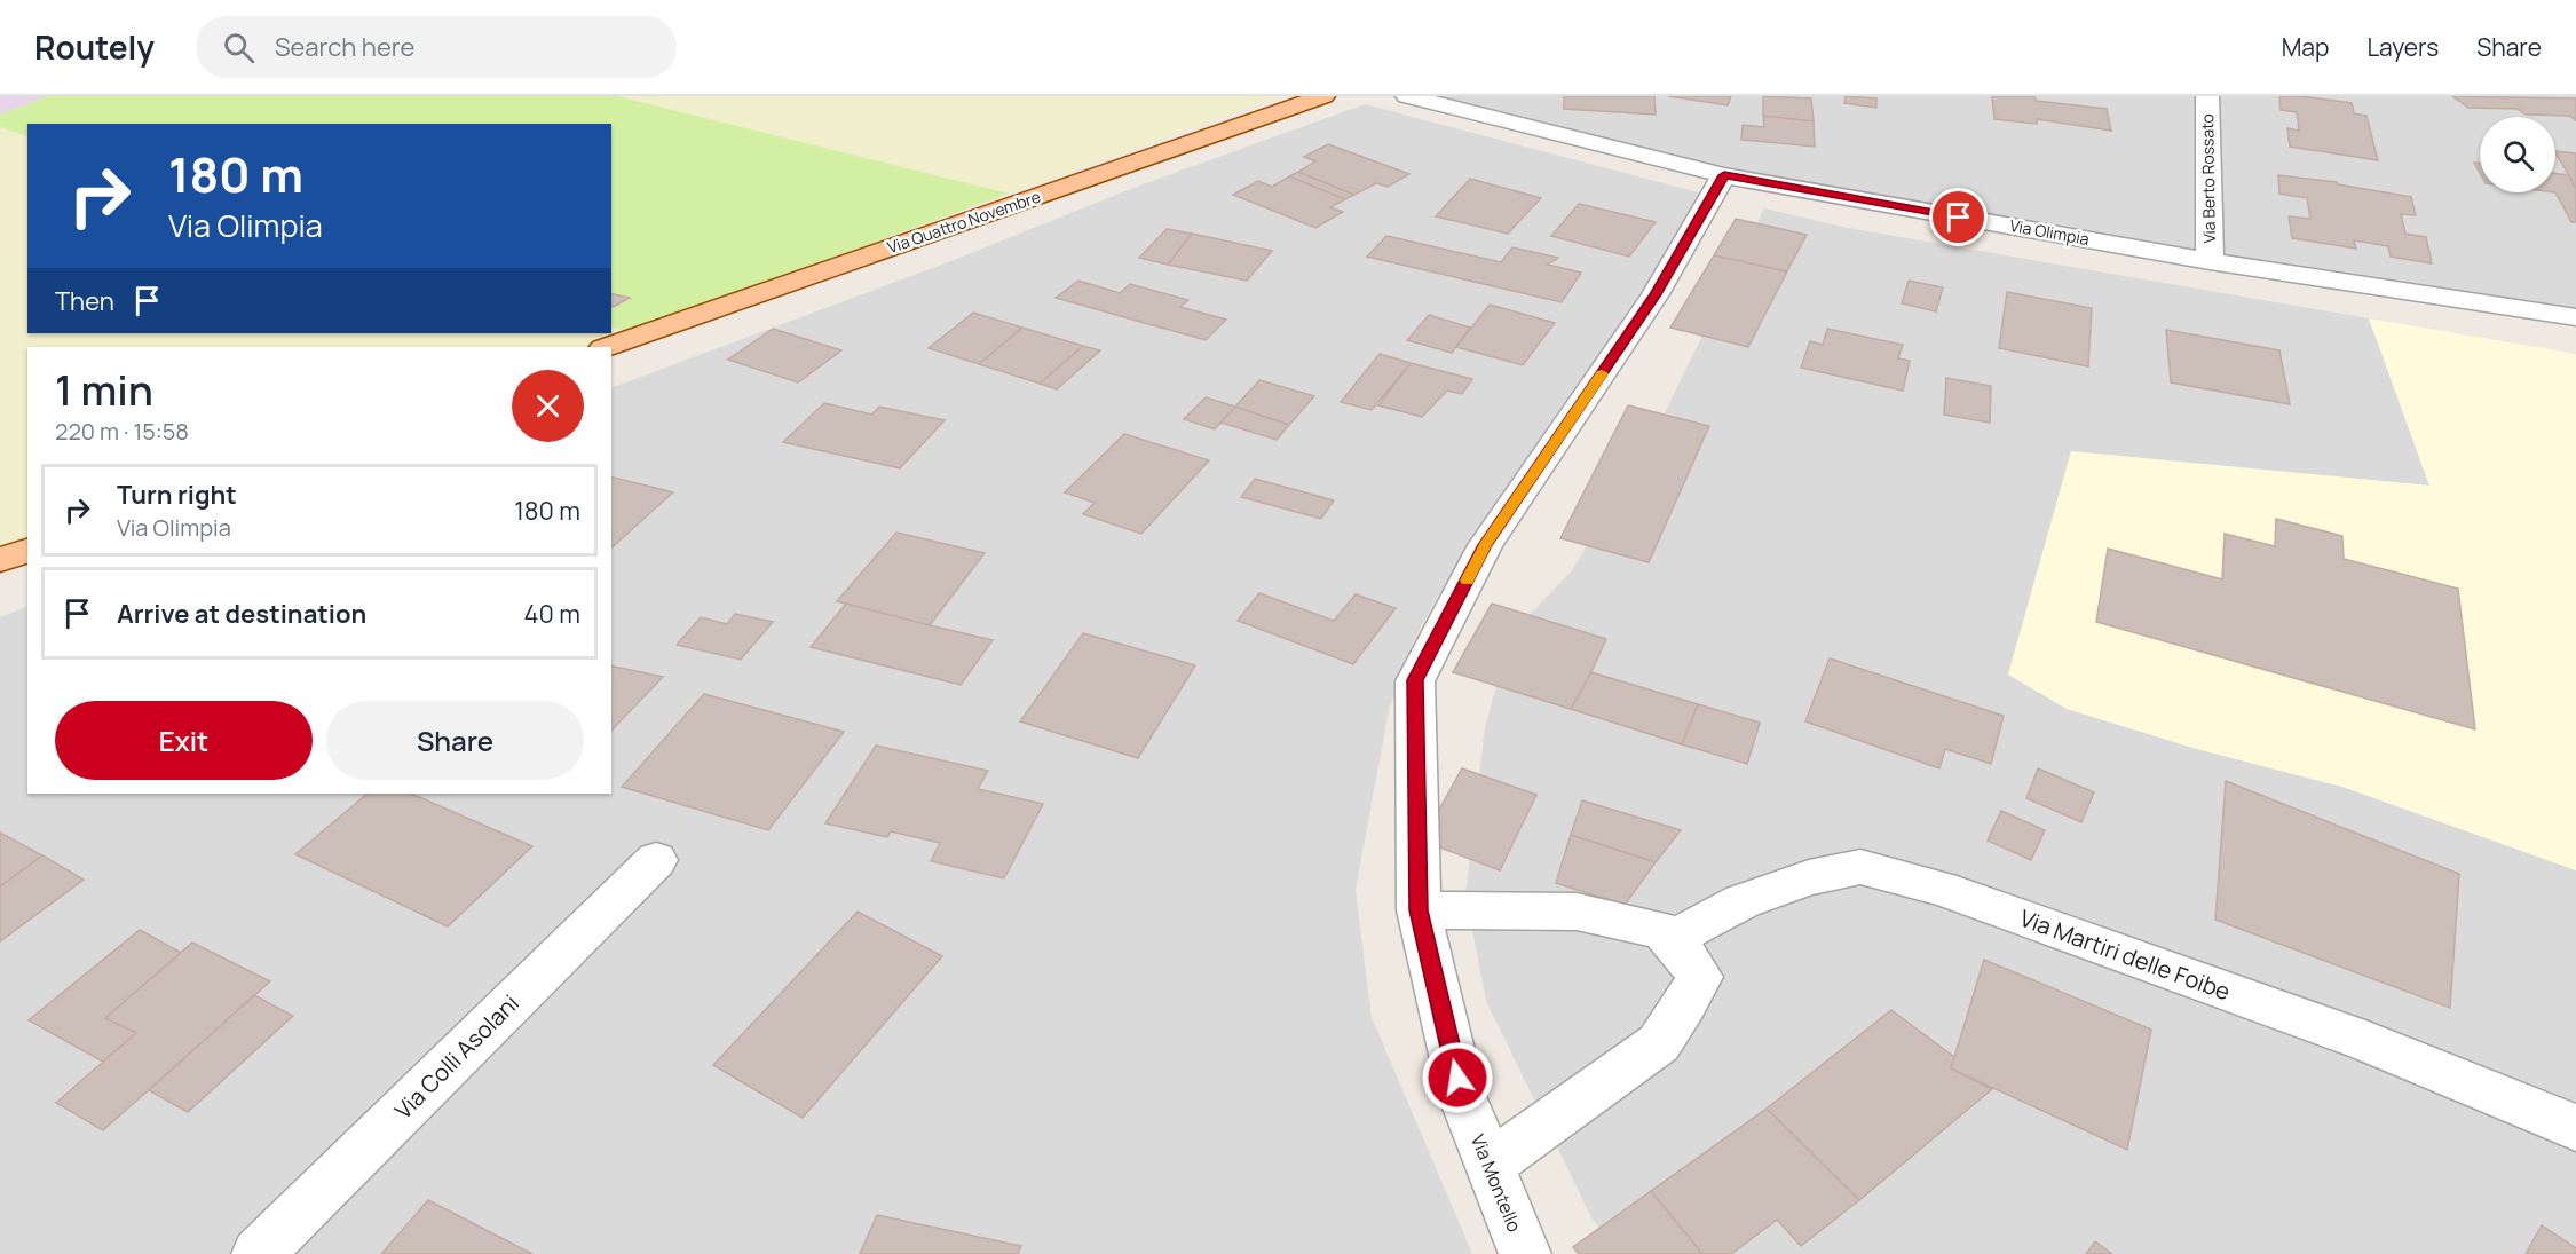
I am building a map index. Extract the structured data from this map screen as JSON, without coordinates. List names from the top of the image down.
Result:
{
  "streets": {
    "main road": ["Via Quattro Novembre"],
    "street": [
      "Via Berto Rossato",
      "Via Olimpia",
      "Via Martiri delle Foibe",
      "Via Colli Asolani",
      "Via Montello"
    ]
  },
  "crossings": [
    ["Via Berto Rossato", "Via Olimpia"],
    ["Via Olimpia", "Via Montello"]
  ],
  "page": {
    "header": "Routely",
    "search": "Search here",
    "nav": ["Map", "Layers", "Share"],
    "turn": ["180 m", "Via Olimpia"],
    "then": "Then",
    "heading": ["1 min", "220 m · 15:58"],
    "list": [
      {
        "name": "Turn right",
        "note": "Via Olimpia",
        "value": "180 m"
      },
      {
        "name": "Arrive at destination",
        "value": "40 m"
      }
    ],
    "buttons": ["Exit", "Share"]
  }
}
